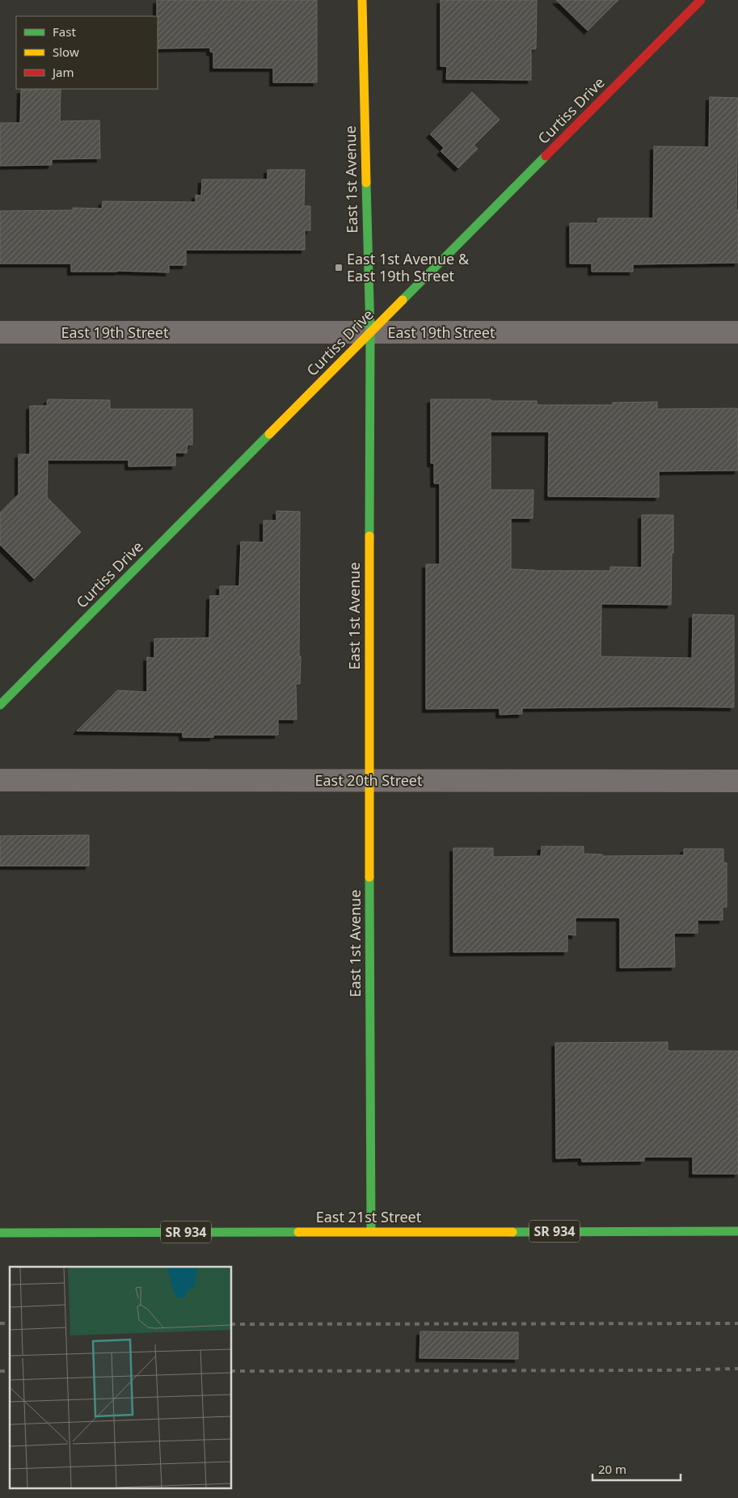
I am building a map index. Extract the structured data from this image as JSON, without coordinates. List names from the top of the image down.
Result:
{
  "streets": {
    "street": [
      "Curtiss Drive",
      "East 1st Avenue",
      "East 19th Street",
      "East 20th Street",
      "East 21st Street",
      "SR 934"
    ]
  },
  "crossings": [
    ["Curtiss Drive", "East 1st Avenue"],
    ["Curtiss Drive", "East 19th Street"],
    ["East 1st Avenue", "East 19th Street"],
    ["East 1st Avenue", "East 20th Street"],
    ["East 1st Avenue", "East 21st Street"]
  ],
  "places": {
    "transit": ["East 1st Avenue & East 19th Street"]
  },
  "legend": ["Fast", "Slow", "Jam"],
  "scale_bar": "20 m"
}
